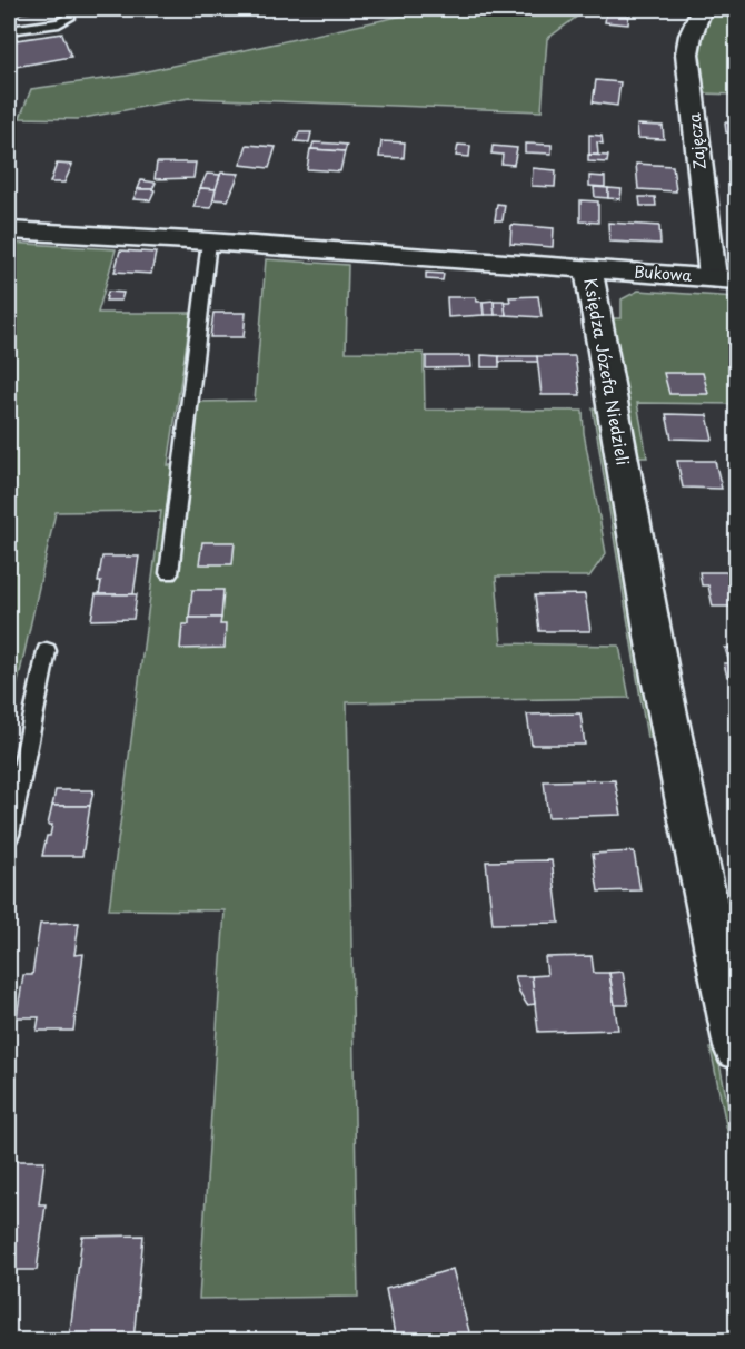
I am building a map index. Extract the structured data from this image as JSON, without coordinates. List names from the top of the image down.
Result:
{
  "streets": {
    "street": ["Zajęcza", "Bukowa", "Księdza Józefa Niedzieli"]
  },
  "crossings": [
    ["Zajęcza", "Bukowa"],
    ["Bukowa", "Księdza Józefa Niedzieli"]
  ]
}
